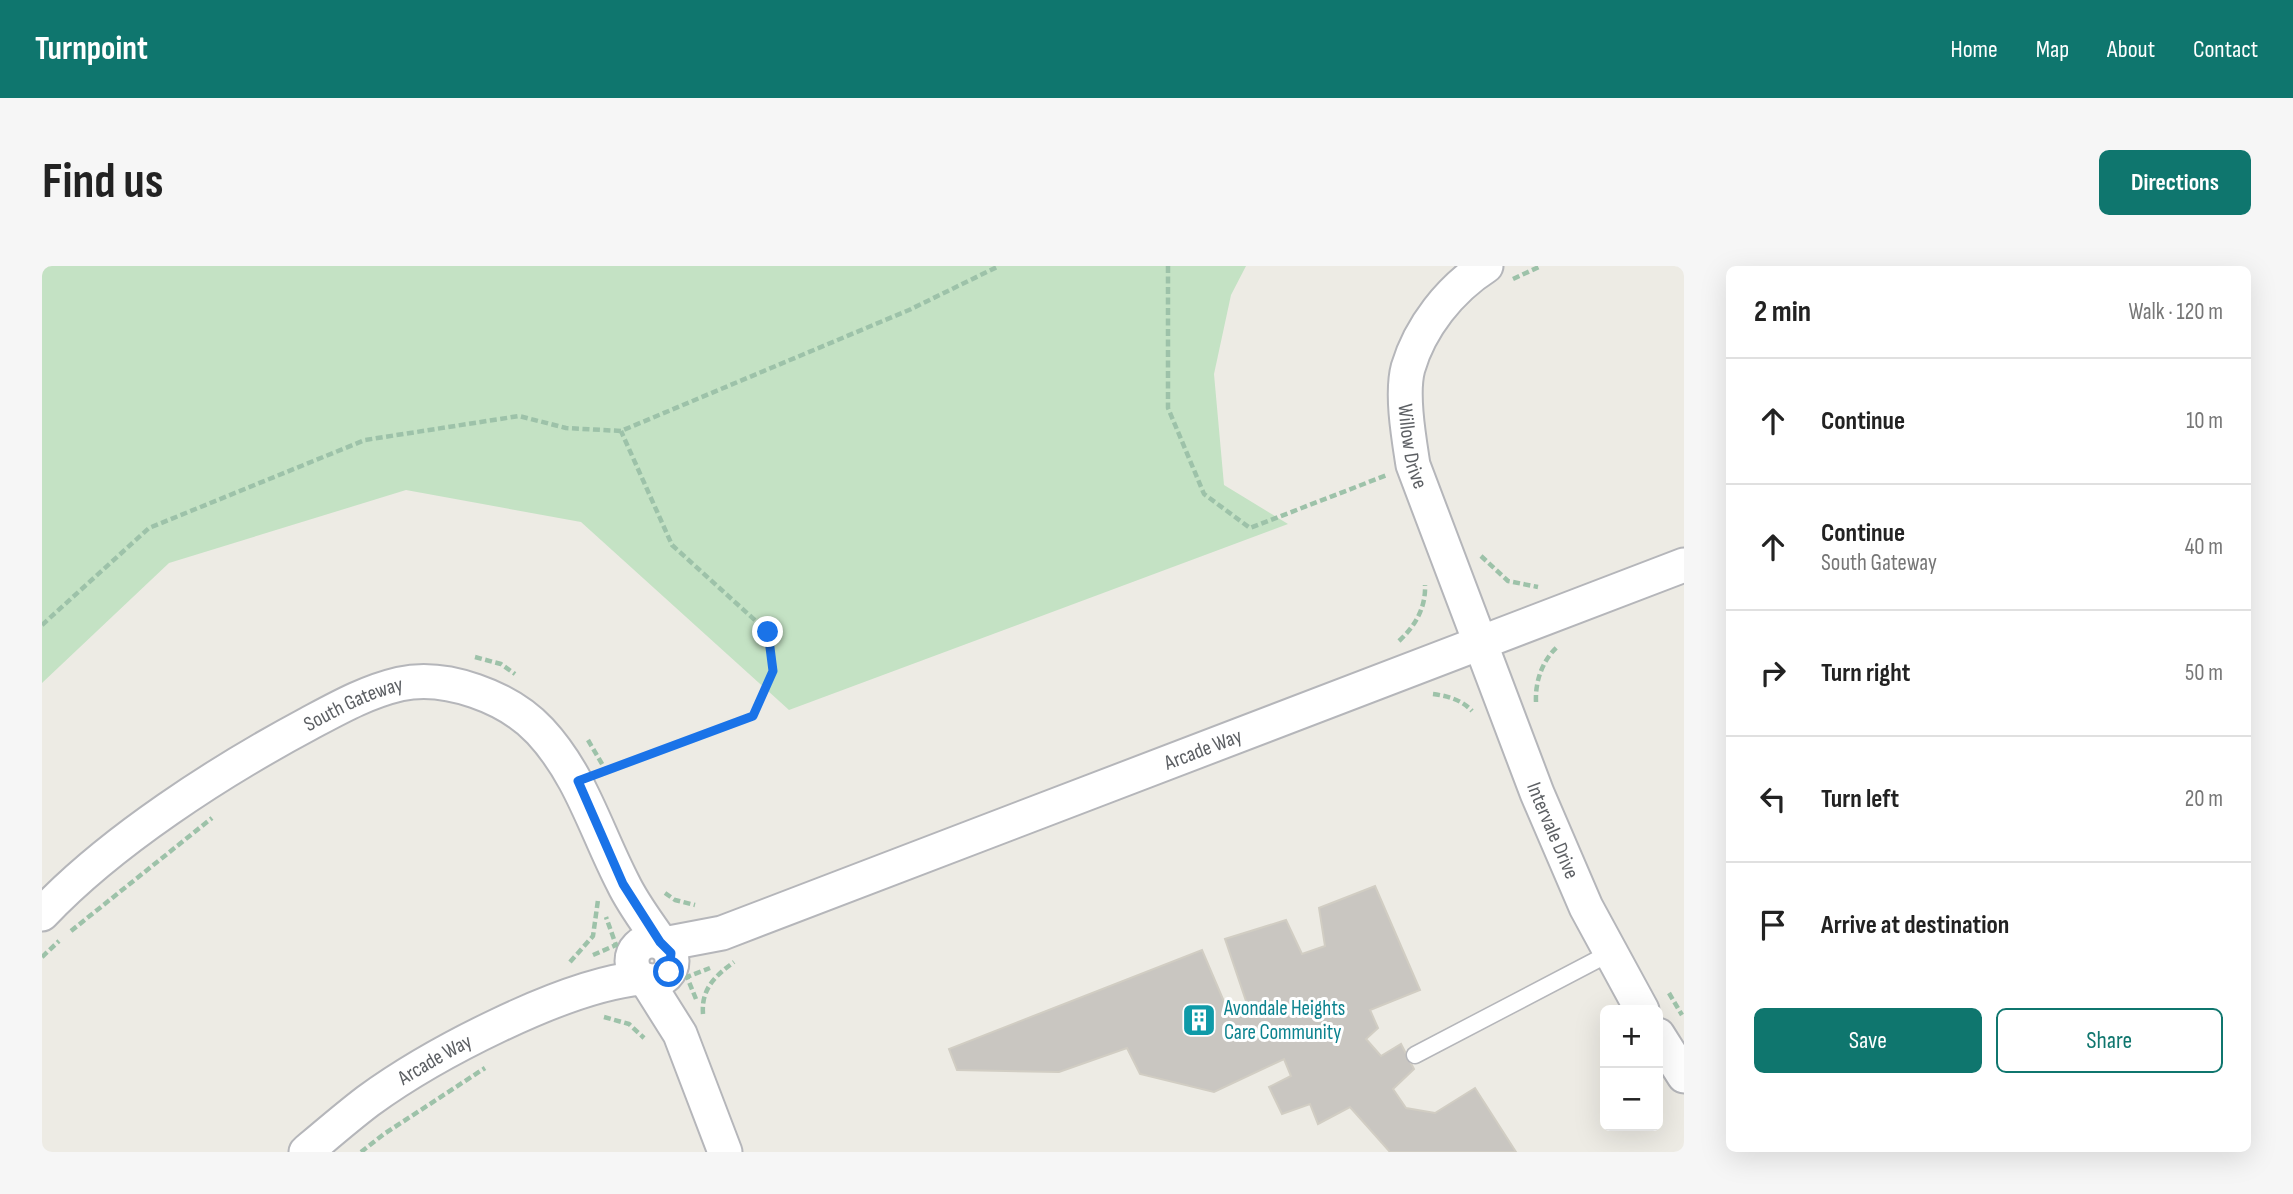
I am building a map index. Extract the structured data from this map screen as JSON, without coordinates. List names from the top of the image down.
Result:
{
  "streets": {
    "street": [
      "Willow Drive",
      "South Gateway",
      "Arcade Way",
      "Intervale Drive"
    ]
  },
  "crossings": [
    ["Willow Drive", "Arcade Way"],
    ["Willow Drive", "Intervale Drive"],
    ["South Gateway", "Arcade Way"],
    ["Arcade Way", "Intervale Drive"]
  ],
  "places": {
    "building": ["Avondale Heights Care Community"]
  },
  "page": {
    "header": "Turnpoint",
    "nav": [
      "Home",
      "Map",
      "About",
      "Contact"
    ],
    "buttons": [
      "Directions",
      ["Save", "Share"]
    ],
    "title": "Find us",
    "heading": ["2 min", "Walk · 120 m"],
    "list": [
      ["Continue", "10 m"],
      ["Continue", "South Gateway", "40 m"],
      ["Turn right", "50 m"],
      ["Turn left", "20 m"],
      "Arrive at destination"
    ],
    "map_buttons": ["+", "−"]
  }
}
